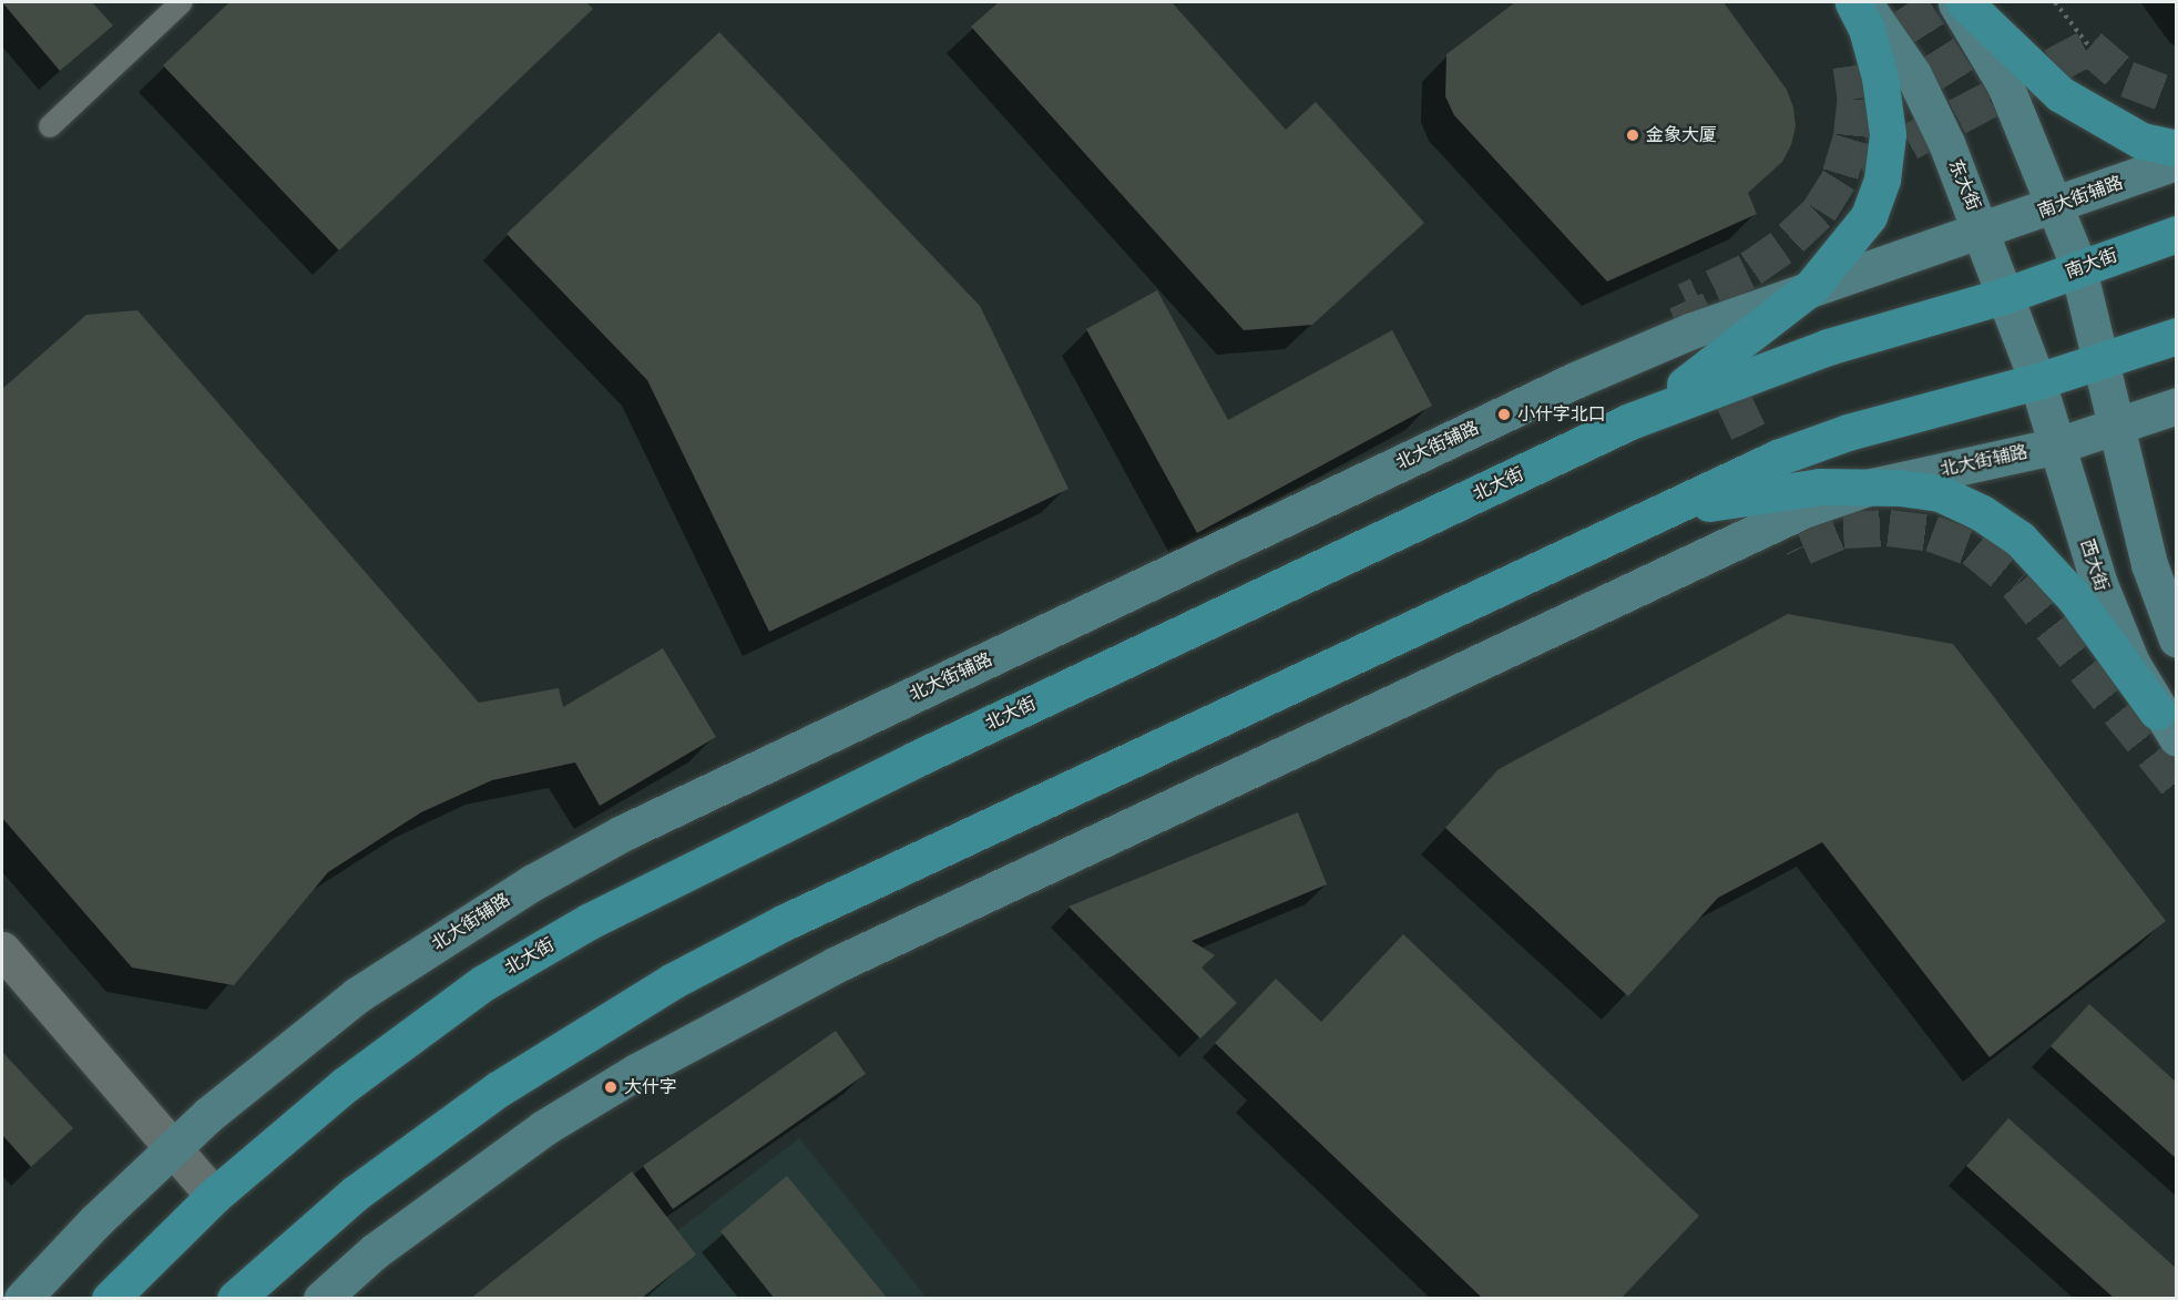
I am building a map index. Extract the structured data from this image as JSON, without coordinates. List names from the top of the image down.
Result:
{
  "streets": {
    "main road": ["南大街", "北大街"],
    "street": [
      "东大街",
      "南大街辅路",
      "北大街辅路",
      "西大街"
    ]
  },
  "crossings": [
    ["东大街", "南大街辅路"],
    ["东大街", "南大街"],
    ["东大街", "北大街辅路"],
    ["东大街", "北大街"],
    ["东大街", "西大街"],
    ["南大街辅路", "北大街辅路"],
    ["南大街", "北大街"],
    ["北大街辅路", "西大街"]
  ],
  "places": ["金象大厦", "小什字北口", "大什字"]
}
